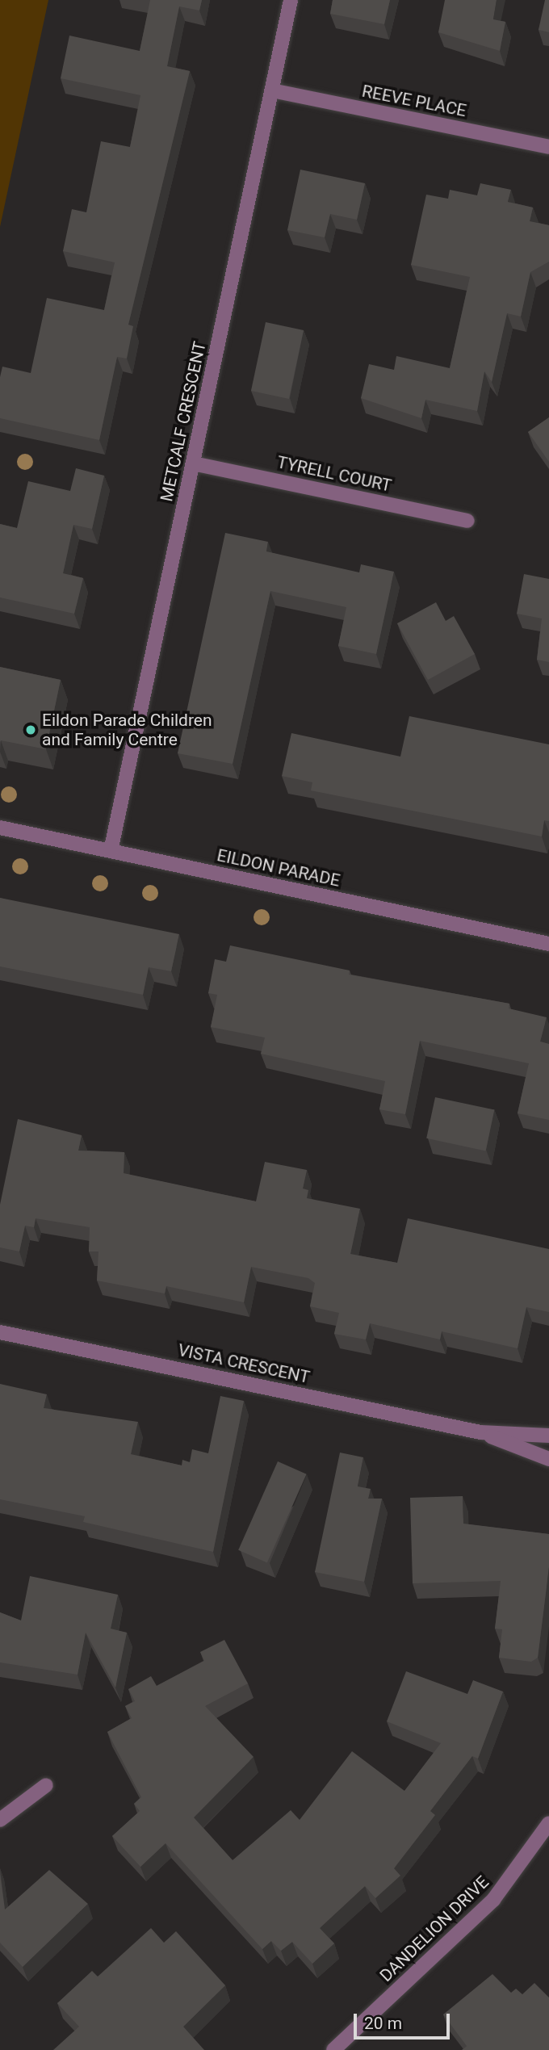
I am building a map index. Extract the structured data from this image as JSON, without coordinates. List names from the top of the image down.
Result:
{
  "streets": {
    "street": [
      "REEVE PLACE",
      "METCALF CRESCENT",
      "TYRELL COURT",
      "EILDON PARADE",
      "VISTA CRESCENT",
      "DANDELION DRIVE"
    ]
  },
  "crossings": [
    ["REEVE PLACE", "METCALF CRESCENT"],
    ["METCALF CRESCENT", "TYRELL COURT"],
    ["METCALF CRESCENT", "EILDON PARADE"]
  ],
  "places": ["Eildon Parade Children and Family Centre"],
  "scale_bar": "20 m"
}
